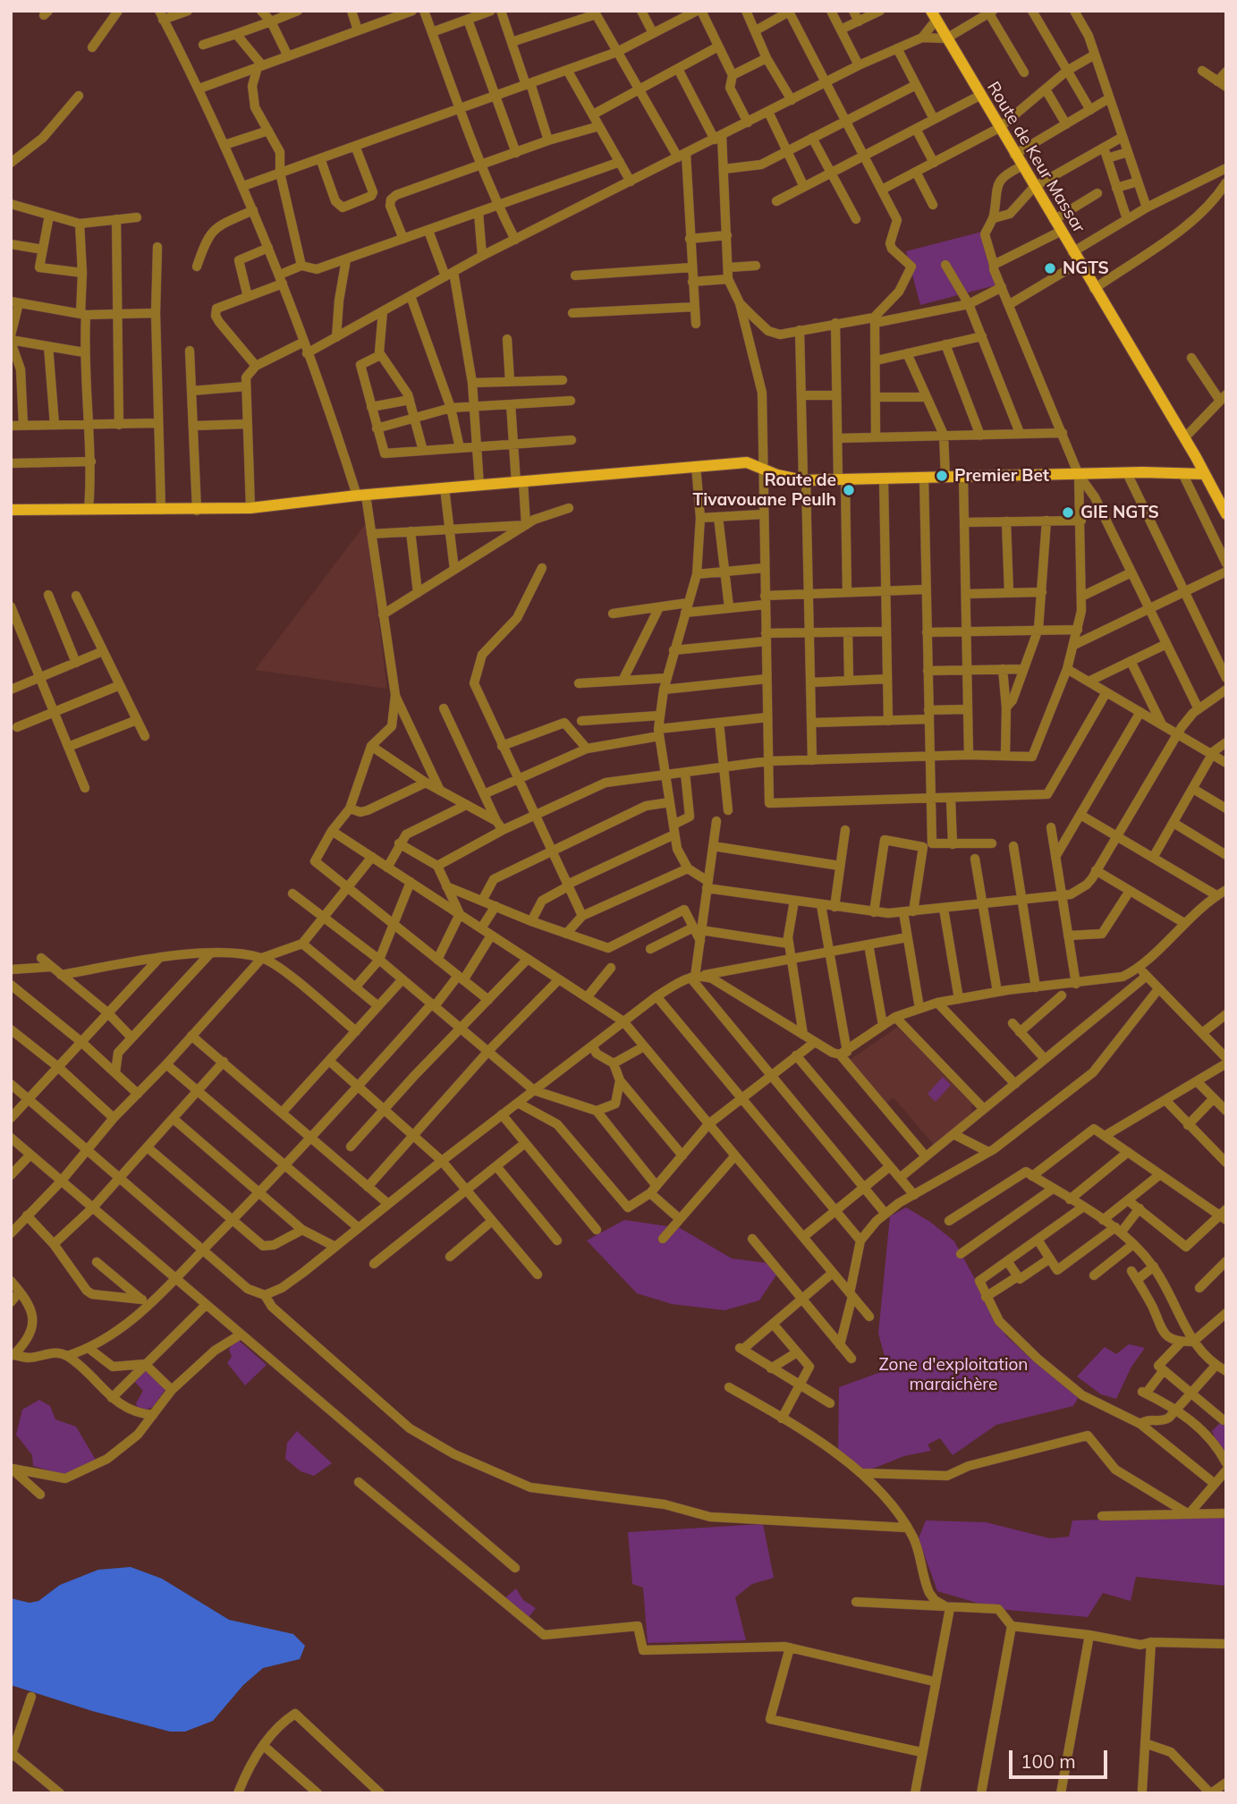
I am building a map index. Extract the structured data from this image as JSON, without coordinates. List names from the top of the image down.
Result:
{
  "streets": {
    "main road": ["Route de Keur Massar"]
  },
  "parks": ["Zone d'exploitation maraichère"],
  "places": [
    "NGTS",
    "Premier Bet",
    "Route de Tivavouane Peulh",
    "GIE NGTS"
  ],
  "scale_bar": "100 m"
}
